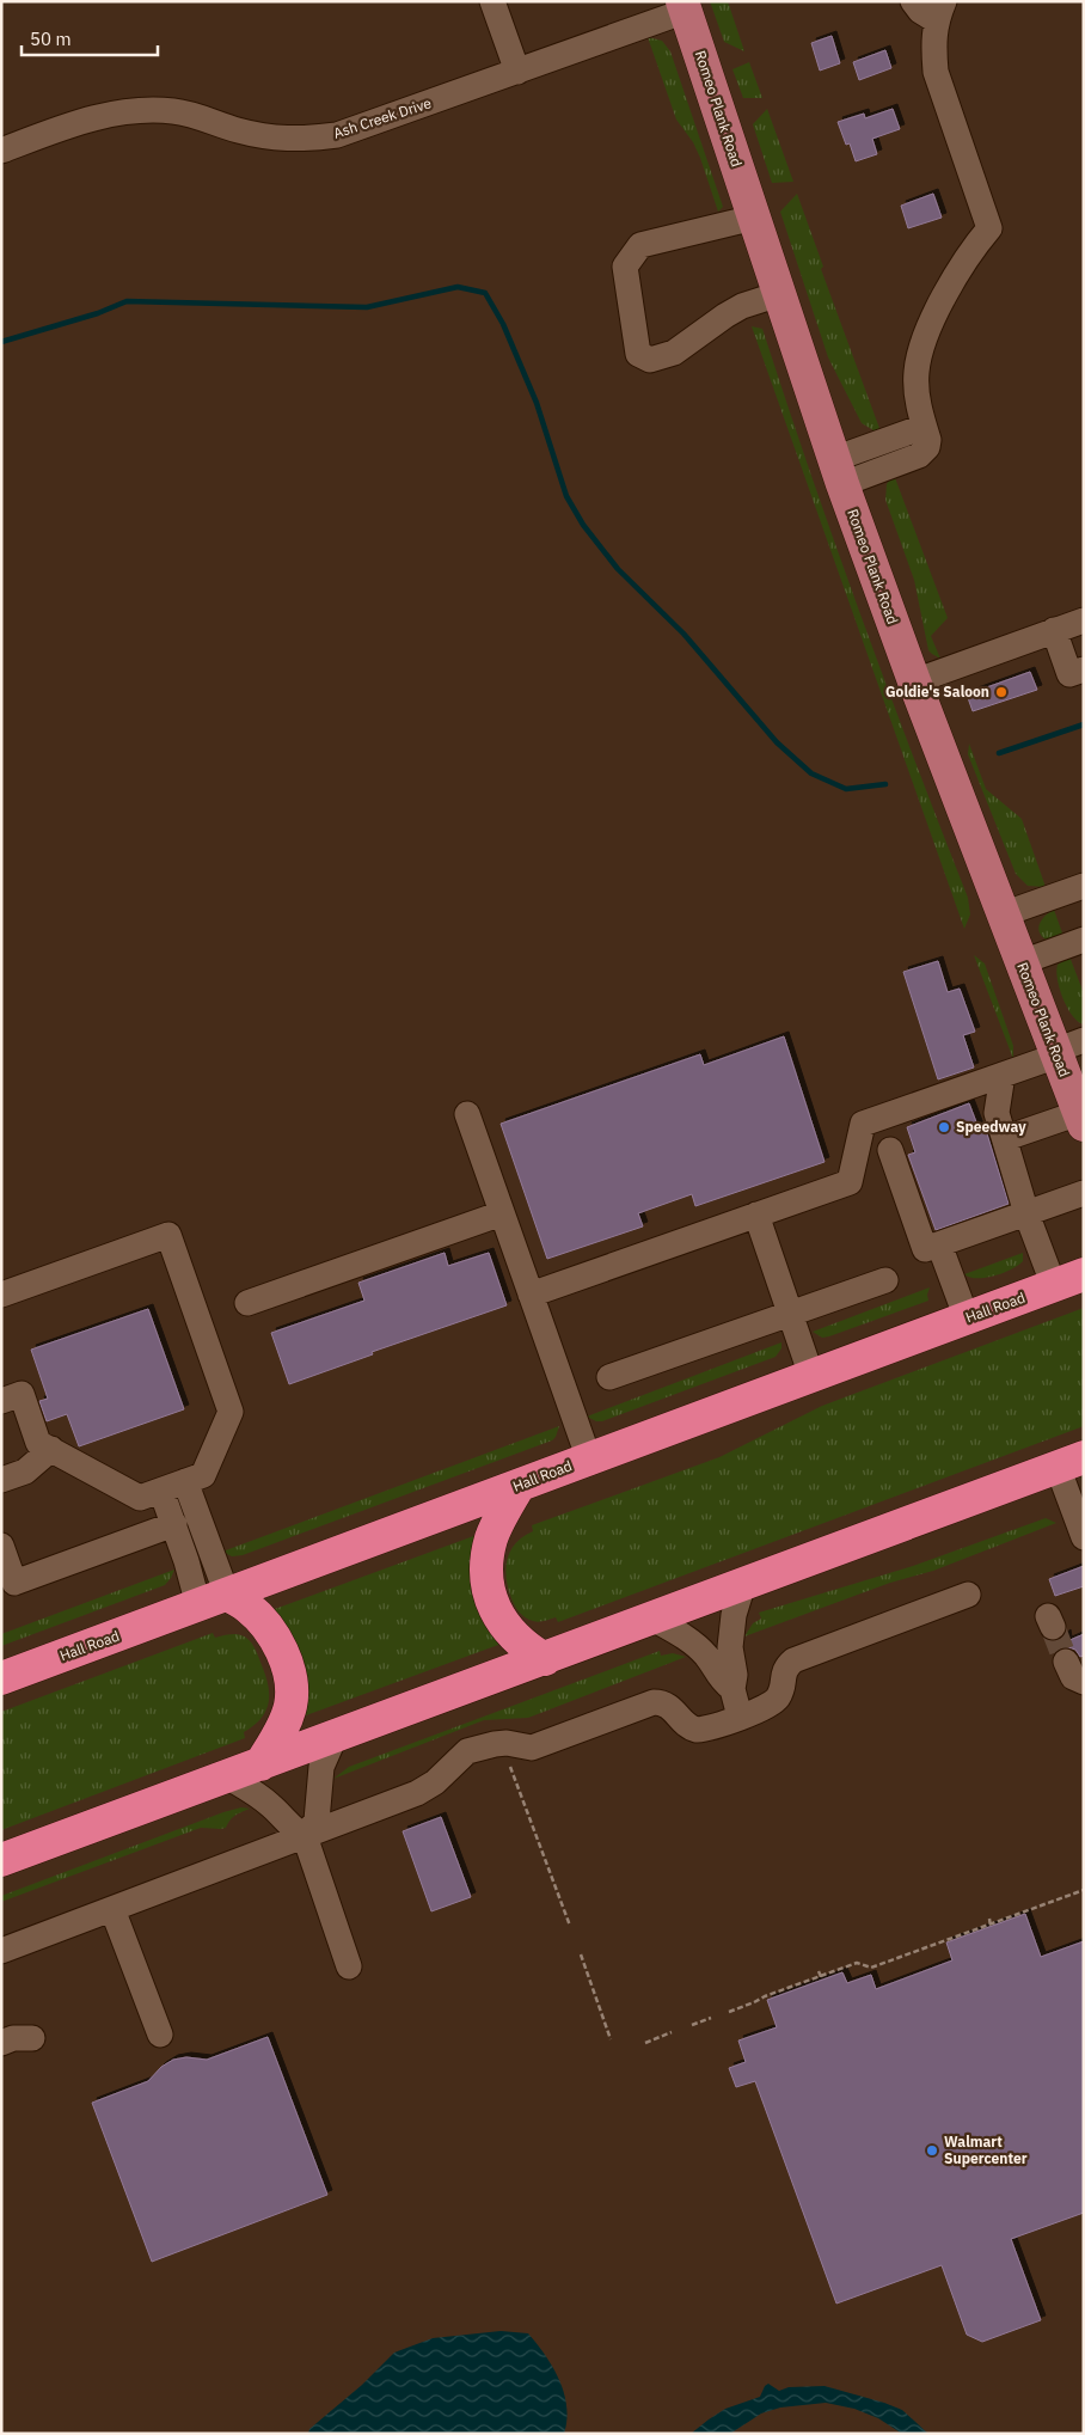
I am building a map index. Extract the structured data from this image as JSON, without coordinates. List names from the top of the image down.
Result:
{
  "streets": {
    "highway": ["Hall Road"],
    "main road": ["Romeo Plank Road"],
    "street": ["Ash Creek Drive"]
  },
  "crossings": [
    ["Romeo Plank Road", "Ash Creek Drive"]
  ],
  "places": ["Goldie's Saloon", "Speedway", "Walmart Supercenter"],
  "scale_bar": "50 m"
}
